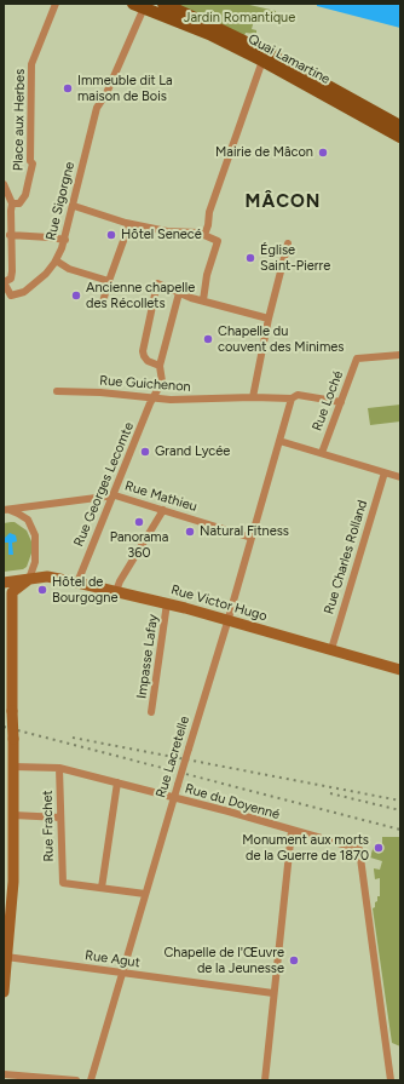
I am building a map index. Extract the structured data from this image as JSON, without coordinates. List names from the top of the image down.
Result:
{
  "streets": {
    "main road": ["Quai Lamartine"],
    "street": [
      "Place aux Herbes",
      "Rue Sigorgne",
      "Rue Guichenon",
      "Rue Loché",
      "Rue Georges Lecomte",
      "Rue Mathieu",
      "Rue Charles Rolland",
      "Rue Victor Hugo",
      "Impasse Lafay",
      "Rue Lacretelle",
      "Rue du Doyenné",
      "Rue Frachet",
      "Rue Agut"
    ]
  },
  "crossings": [
    ["Quai Lamartine", "Rue Sigorgne"],
    ["Rue Guichenon", "Rue Loché"],
    ["Rue Guichenon", "Rue Georges Lecomte"],
    ["Rue Guichenon", "Rue Lacretelle"],
    ["Rue Georges Lecomte", "Rue Mathieu"],
    ["Rue Georges Lecomte", "Rue Victor Hugo"],
    ["Rue Mathieu", "Rue Lacretelle"],
    ["Rue Charles Rolland", "Rue Victor Hugo"],
    ["Rue Victor Hugo", "Impasse Lafay"],
    ["Rue Victor Hugo", "Rue Lacretelle"],
    ["Rue Lacretelle", "Rue du Doyenné"],
    ["Rue Lacretelle", "Rue Agut"],
    ["Rue du Doyenné", "Rue Frachet"]
  ],
  "districts": ["MÂCON"],
  "parks": ["Jardin Romantique"],
  "places": [
    "Immeuble dit La maison de Bois",
    "Mairie de Mâcon",
    "Hôtel Senecé",
    "Église Saint-Pierre",
    "Ancienne chapelle des Récollets",
    "Chapelle du couvent des Minimes",
    "Grand Lycée",
    "Panorama 360",
    "Natural Fitness",
    "Hôtel de Bourgogne",
    "Monument aux morts de la Guerre de 1870",
    "Chapelle de l'Œuvre de la Jeunesse"
  ]
}
